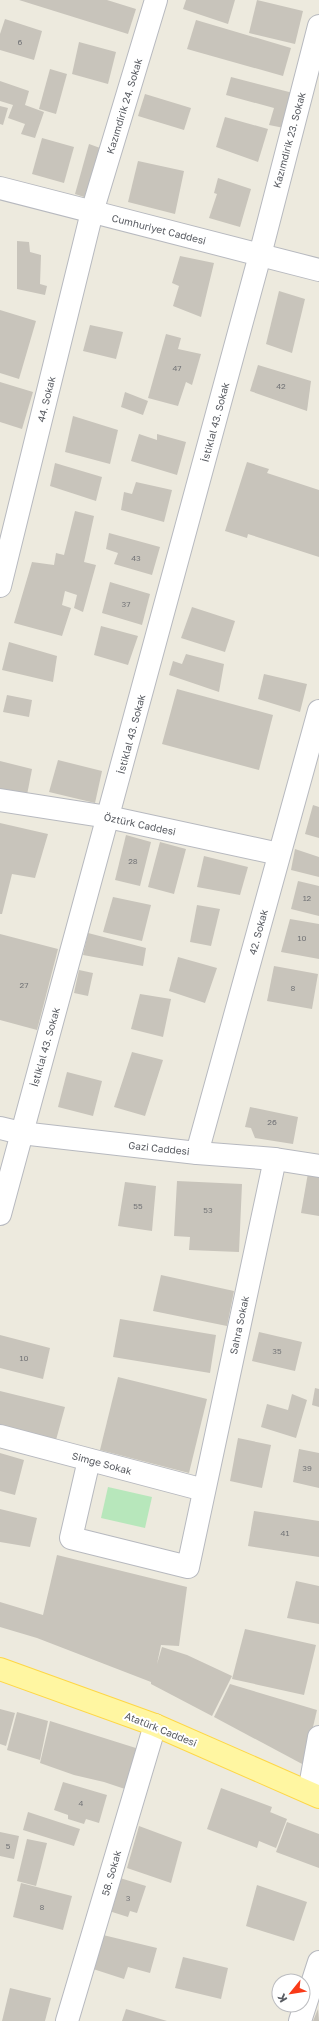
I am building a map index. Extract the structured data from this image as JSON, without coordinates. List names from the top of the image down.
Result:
{
  "streets": {
    "main road": ["Atatürk Caddesi"],
    "street": [
      "Kazımdirik 24. Sokak",
      "Kazımdirik 23. Sokak",
      "Cumhuriyet Caddesi",
      "44. Sokak",
      "İstiklal 43. Sokak",
      "Öztürk Caddesi",
      "42. Sokak",
      "Gazi Caddesi",
      "Sahra Sokak",
      "Simge Sokak",
      "58. Sokak"
    ]
  },
  "crossings": [
    ["Kazımdirik 24. Sokak", "Cumhuriyet Caddesi"],
    ["Kazımdirik 24. Sokak", "44. Sokak"],
    ["Kazımdirik 23. Sokak", "Cumhuriyet Caddesi"],
    ["Kazımdirik 23. Sokak", "İstiklal 43. Sokak"],
    ["Cumhuriyet Caddesi", "44. Sokak"],
    ["Cumhuriyet Caddesi", "İstiklal 43. Sokak"],
    ["İstiklal 43. Sokak", "Öztürk Caddesi"],
    ["İstiklal 43. Sokak", "Gazi Caddesi"],
    ["Öztürk Caddesi", "42. Sokak"],
    ["42. Sokak", "Gazi Caddesi"],
    ["Gazi Caddesi", "Sahra Sokak"],
    ["Sahra Sokak", "Simge Sokak"],
    ["Atatürk Caddesi", "58. Sokak"]
  ],
  "house_numbers": [
    "6",
    "47",
    "42",
    "43",
    "37",
    "28",
    "12",
    "10",
    "27",
    "8",
    "26",
    "55",
    "53",
    "35",
    "10",
    "39",
    "41",
    "4",
    "5",
    "3",
    "8"
  ],
  "north": "bottom left"
}
